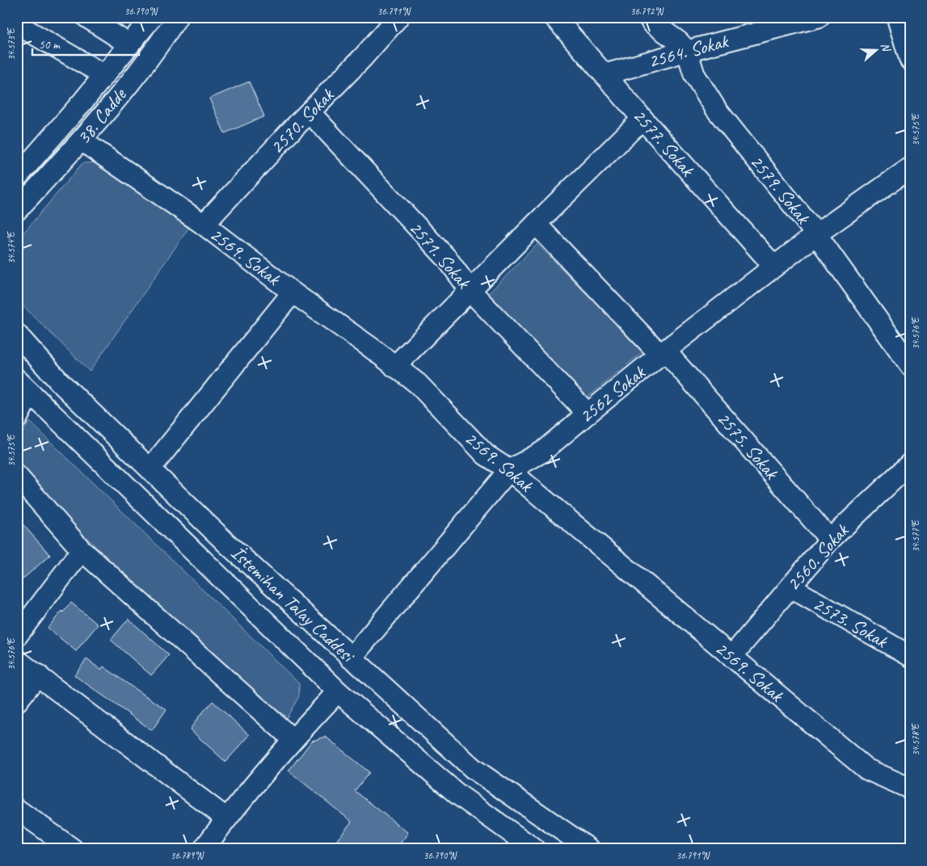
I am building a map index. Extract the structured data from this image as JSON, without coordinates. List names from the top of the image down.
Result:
{
  "streets": {
    "street": [
      "2564. Sokak",
      "38. Cadde",
      "2570. Sokak",
      "2577. Sokak",
      "2579. Sokak",
      "2571. Sokak",
      "2569. Sokak",
      "2562 Sokak",
      "2575. Sokak",
      "2560. Sokak",
      "İstemihan Talay Caddesi",
      "2573. Sokak"
    ]
  },
  "crossings": [
    ["2564. Sokak", "2577. Sokak"],
    ["2564. Sokak", "2579. Sokak"],
    ["38. Cadde", "2569. Sokak"],
    ["2570. Sokak", "2571. Sokak"],
    ["2570. Sokak", "2569. Sokak"],
    ["2577. Sokak", "2562 Sokak"],
    ["2579. Sokak", "2562 Sokak"],
    ["2571. Sokak", "2562 Sokak"],
    ["2569. Sokak", "2562 Sokak"],
    ["2569. Sokak", "2560. Sokak"],
    ["2562 Sokak", "2575. Sokak"],
    ["2562 Sokak", "İstemihan Talay Caddesi"],
    ["2575. Sokak", "2560. Sokak"],
    ["2560. Sokak", "2573. Sokak"]
  ],
  "scale_bar": "50 m",
  "north": "right",
  "coordinates": [
    "36.790°N",
    "36.791°N",
    "36.792°N",
    "34.573°E",
    "34.575°E",
    "34.574°E",
    "34.576°E",
    "34.577°E",
    "34.578°E",
    "36.789°N"
  ]
}
